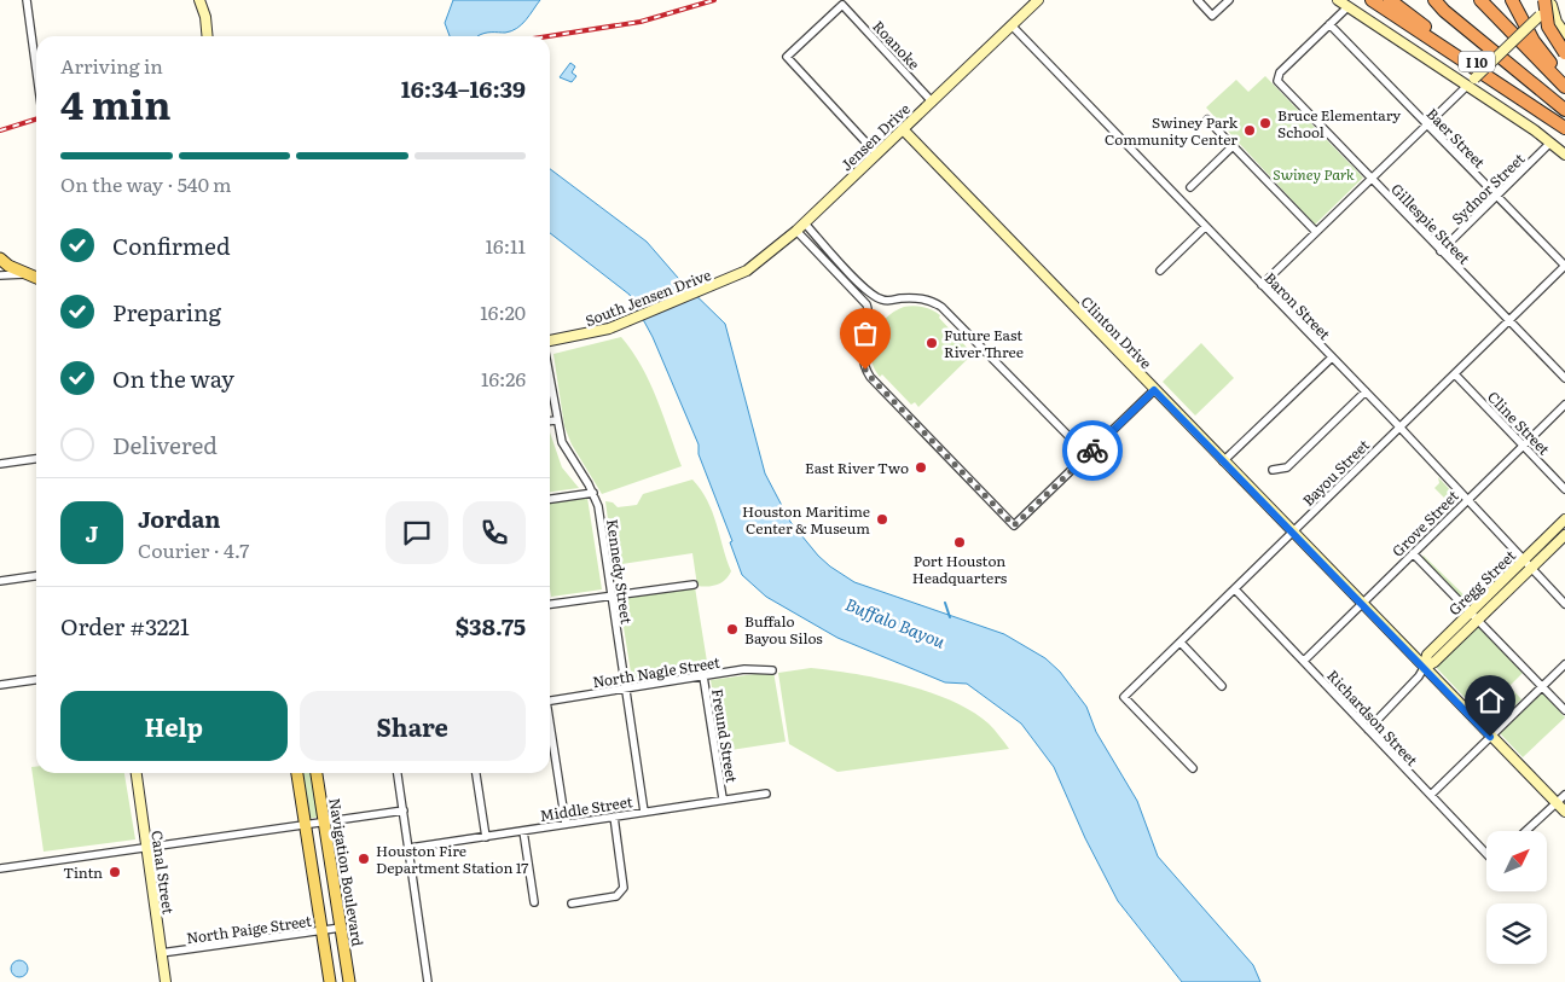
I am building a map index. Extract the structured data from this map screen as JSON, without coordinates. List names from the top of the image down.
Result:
{
  "streets": {
    "highway": ["I 10"],
    "main road": [
      "Jensen Drive",
      "South Jensen Drive",
      "Clinton Drive",
      "Gregg Street",
      "Canal Street",
      "Navigation Boulevard"
    ],
    "street": [
      "Roanoke",
      "Baer Street",
      "Sydnor Street",
      "Gillespie Street",
      "Baron Street",
      "Cline Street",
      "Bayou Street",
      "Grove Street",
      "Kennedy Street",
      "North Nagle Street",
      "Richardson Street",
      "Freund Street",
      "Middle Street",
      "North Paige Street"
    ]
  },
  "crossings": [
    ["Roanoke", "Jensen Drive"],
    ["Jensen Drive", "South Jensen Drive"],
    ["Jensen Drive", "Baron Street"],
    ["Jensen Drive", "Clinton Drive"],
    ["Baer Street", "Sydnor Street"],
    ["Baer Street", "Gillespie Street"],
    ["Baer Street", "Bayou Street"],
    ["Sydnor Street", "Gillespie Street"],
    ["Gillespie Street", "Bayou Street"],
    ["Baron Street", "Bayou Street"],
    ["Baron Street", "Grove Street"],
    ["Baron Street", "Gregg Street"],
    ["Clinton Drive", "Bayou Street"],
    ["Clinton Drive", "Grove Street"],
    ["Clinton Drive", "Gregg Street"],
    ["Cline Street", "Bayou Street"],
    ["Cline Street", "Grove Street"],
    ["Bayou Street", "Richardson Street"],
    ["Grove Street", "Richardson Street"],
    ["Kennedy Street", "North Nagle Street"],
    ["Kennedy Street", "Middle Street"],
    ["Gregg Street", "Richardson Street"],
    ["North Nagle Street", "Freund Street"],
    ["Freund Street", "Middle Street"],
    ["Canal Street", "North Paige Street"],
    ["Navigation Boulevard", "North Paige Street"]
  ],
  "water": ["Buffalo Bayou"],
  "parks": ["Swiney Park"],
  "places": [
    "Bruce Elementary School",
    "Swiney Park Community Center",
    "Future East River Three",
    "East River Two",
    "Houston Maritime Center & Museum",
    "Port Houston Headquarters",
    "Buffalo Bayou Silos",
    "Houston Fire Department Station 17",
    "Tintn"
  ],
  "north": "top right",
  "page": {
    "heading": ["4 min", "Arriving in", "16:34–16:39"],
    "panel": [
      "Jordan",
      "Courier · 4.7",
      "Order #3221",
      "$38.75"
    ],
    "bar": "On the way · 540 m",
    "list": [
      ["Confirmed", "16:11"],
      ["Preparing", "16:20"],
      ["On the way", "16:26"],
      "Delivered"
    ],
    "round": "J",
    "buttons": ["Help", "Share"]
  }
}
